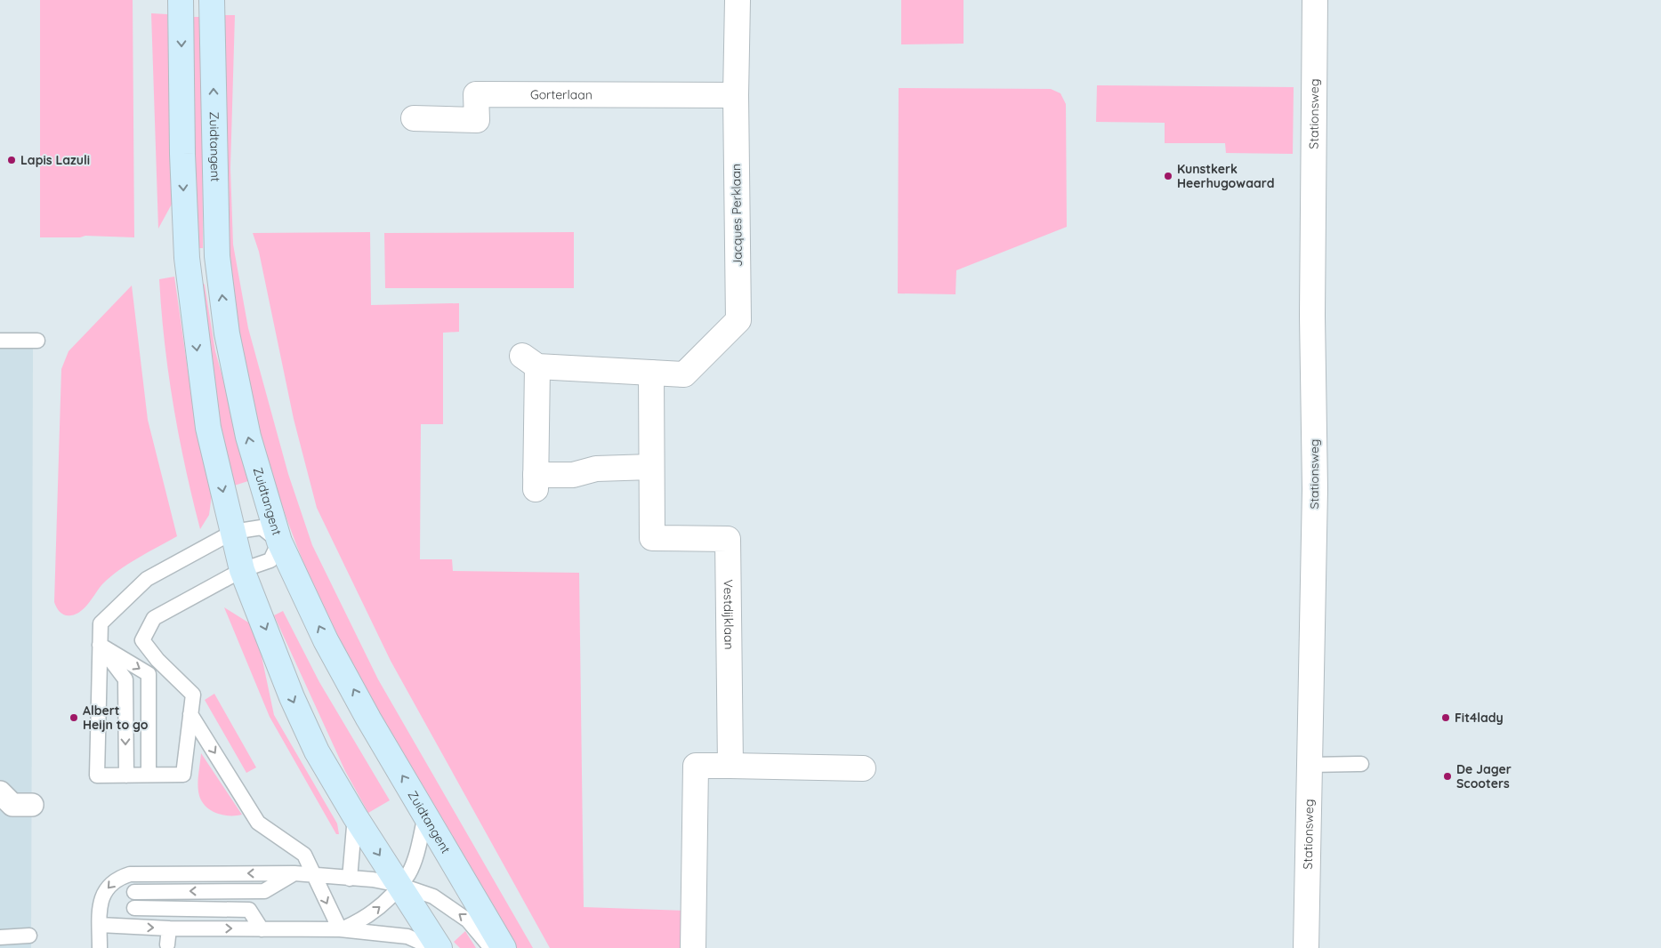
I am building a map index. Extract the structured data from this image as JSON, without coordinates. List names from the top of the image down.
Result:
{
  "streets": {
    "main road": ["Zuidtangent"],
    "street": [
      "Gorterlaan",
      "Stationsweg",
      "Jacques Perklaan",
      "Vestdijklaan"
    ]
  },
  "crossings": [
    ["Gorterlaan", "Jacques Perklaan"],
    ["Jacques Perklaan", "Vestdijklaan"]
  ],
  "places": [
    "Lapis Lazuli",
    "Kunstkerk Heerhugowaard",
    "Albert Heijn to go",
    "Fit4lady",
    "De Jager Scooters"
  ]
}
